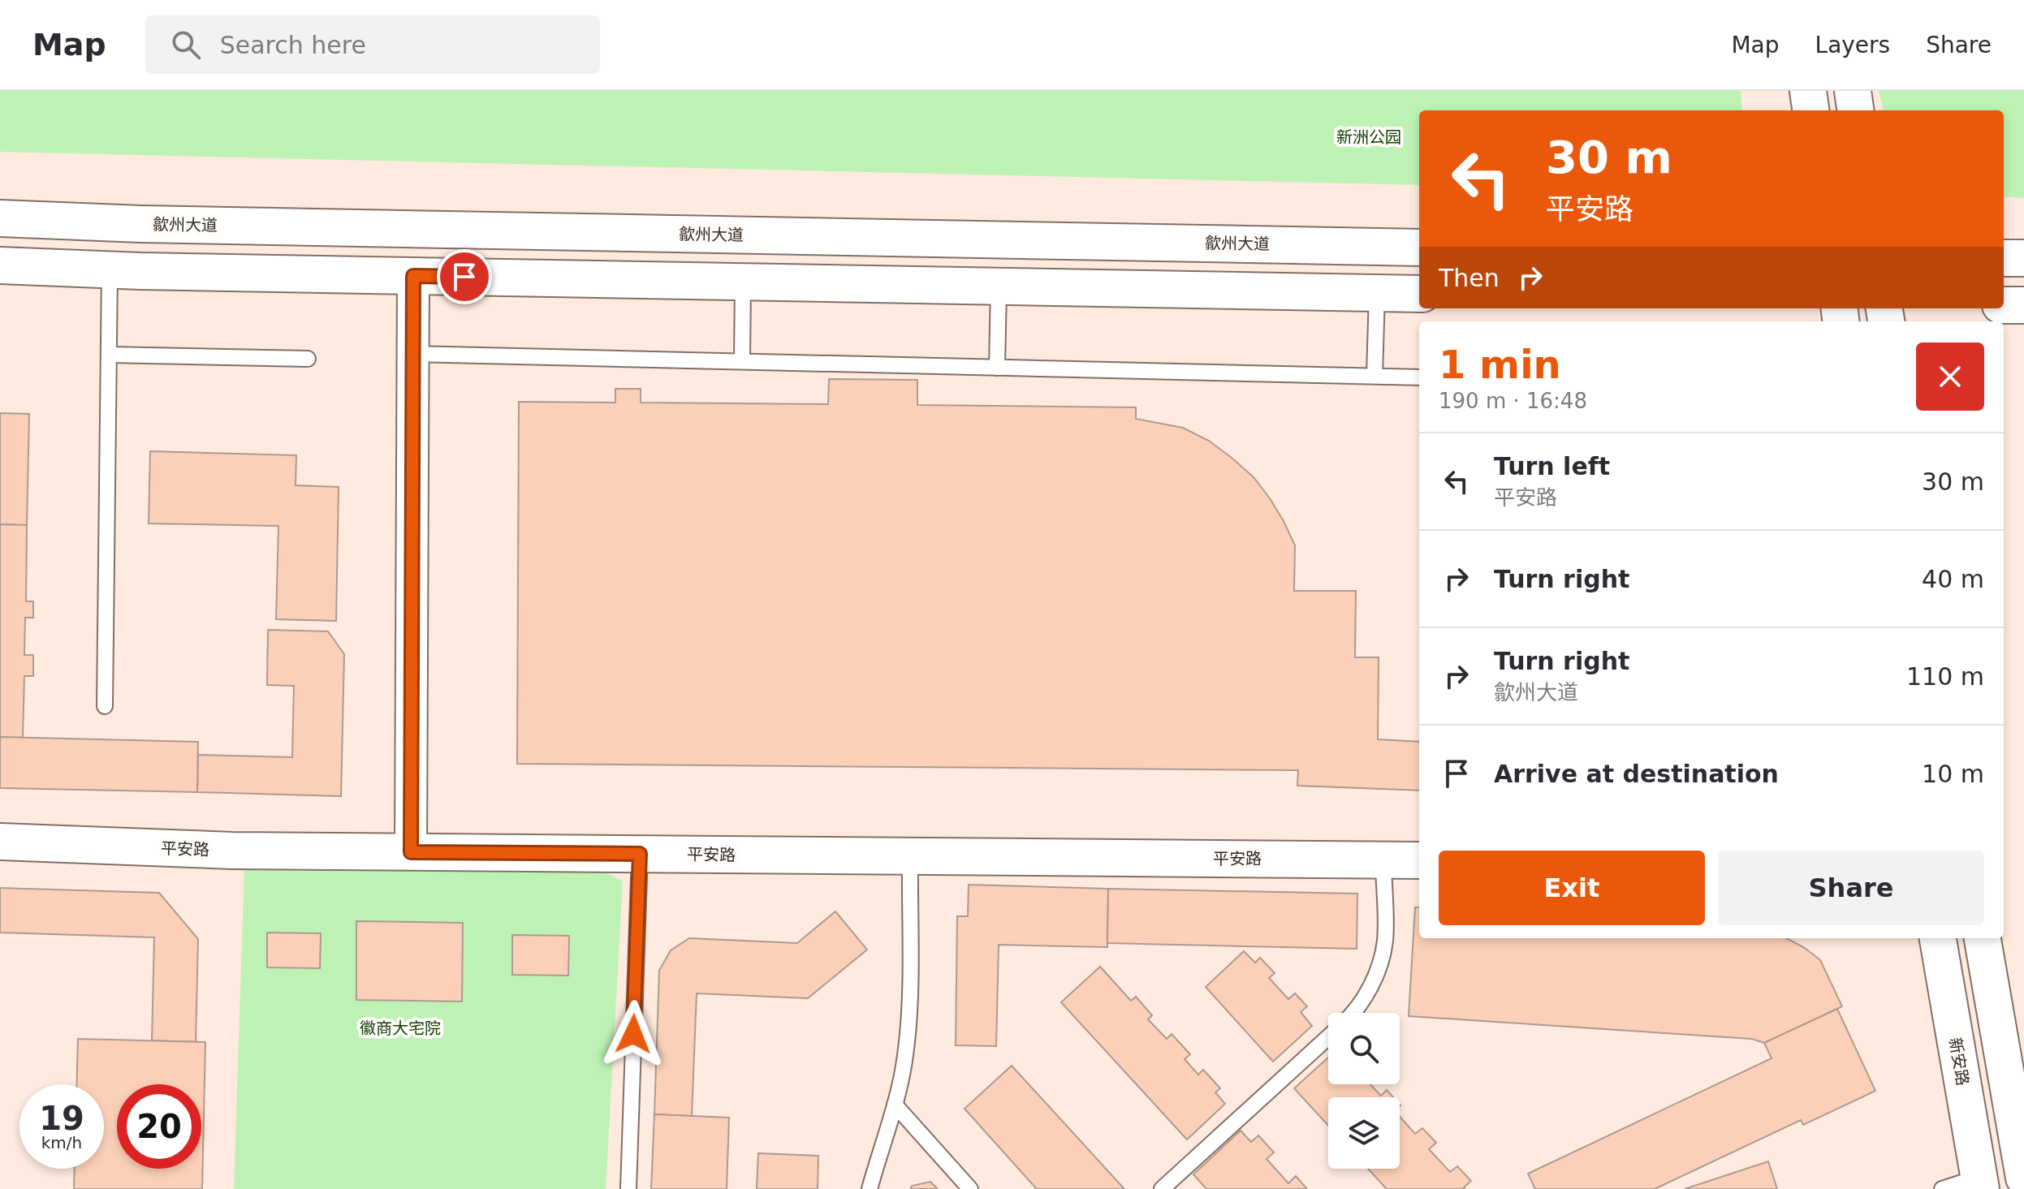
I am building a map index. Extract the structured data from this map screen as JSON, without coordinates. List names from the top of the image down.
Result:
{
  "streets": {
    "main road": ["歙州大道", "平安路", "新安路"]
  },
  "parks": ["新洲公园", "徽商大宅院"],
  "page": {
    "header": "Map",
    "search": "Search here",
    "nav": ["Map", "Layers", "Share"],
    "turn": ["30 m", "平安路"],
    "then": "Then",
    "heading": ["1 min", "190 m · 16:48"],
    "list": [
      {
        "name": "Turn left",
        "note": "平安路",
        "value": "30 m"
      },
      {
        "name": "Turn right",
        "value": "40 m"
      },
      {
        "name": "Turn right",
        "note": "歙州大道",
        "value": "110 m"
      },
      {
        "name": "Arrive at destination",
        "value": "10 m"
      }
    ],
    "buttons": ["Exit", "Share"],
    "speed": "19 km/h",
    "limit": "20"
  }
}
